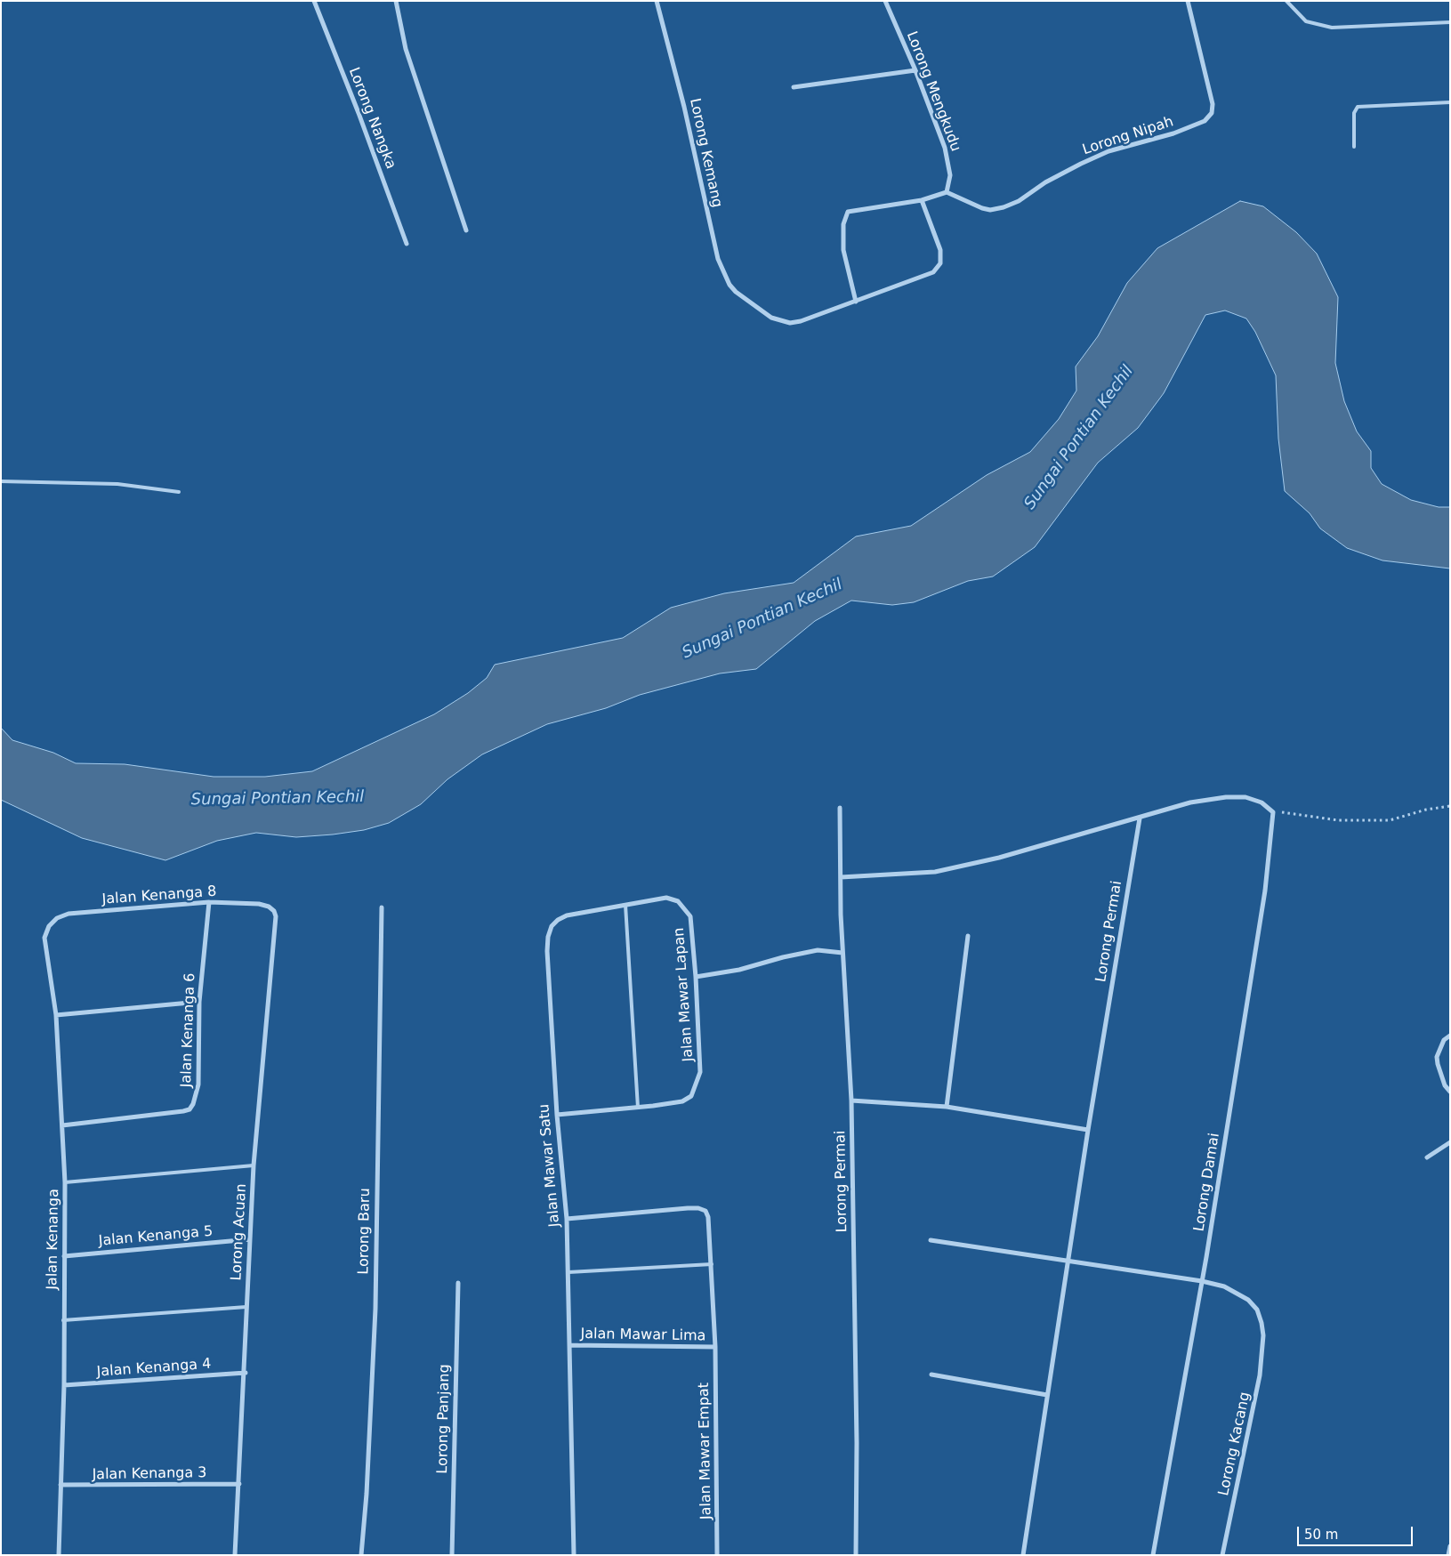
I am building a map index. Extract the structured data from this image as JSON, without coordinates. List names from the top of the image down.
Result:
{
  "streets": {
    "street": [
      "Lorong Mengkudu",
      "Lorong Nangka",
      "Lorong Nipah",
      "Lorong Kemang",
      "Jalan Kenanga 8",
      "Lorong Permai",
      "Jalan Mawar Lapan",
      "Jalan Kenanga 6",
      "Jalan Mawar Satu",
      "Lorong Damai",
      "Lorong Baru",
      "Lorong Acuan",
      "Jalan Kenanga 5",
      "Jalan Kenanga",
      "Jalan Mawar Lima",
      "Jalan Kenanga 4",
      "Lorong Panjang",
      "Lorong Kacang",
      "Jalan Mawar Empat",
      "Jalan Kenanga 3"
    ]
  },
  "crossings": [
    ["Lorong Mengkudu", "Lorong Nipah"],
    ["Jalan Kenanga 8", "Jalan Kenanga 6"],
    ["Jalan Kenanga 8", "Lorong Acuan"],
    ["Jalan Kenanga 8", "Jalan Kenanga"],
    ["Lorong Permai", "Lorong Kacang"],
    ["Jalan Mawar Lapan", "Jalan Mawar Satu"],
    ["Jalan Kenanga 6", "Jalan Kenanga"],
    ["Jalan Mawar Satu", "Jalan Mawar Lima"],
    ["Jalan Mawar Satu", "Jalan Mawar Empat"],
    ["Lorong Damai", "Lorong Kacang"],
    ["Lorong Acuan", "Jalan Kenanga 5"],
    ["Lorong Acuan", "Jalan Kenanga 4"],
    ["Lorong Acuan", "Jalan Kenanga 3"],
    ["Jalan Kenanga 5", "Jalan Kenanga"],
    ["Jalan Kenanga", "Jalan Kenanga 4"],
    ["Jalan Kenanga", "Jalan Kenanga 3"],
    ["Jalan Mawar Lima", "Jalan Mawar Empat"]
  ],
  "water": ["Sungai Pontian Kechil"],
  "scale_bar": "50 m"
}
